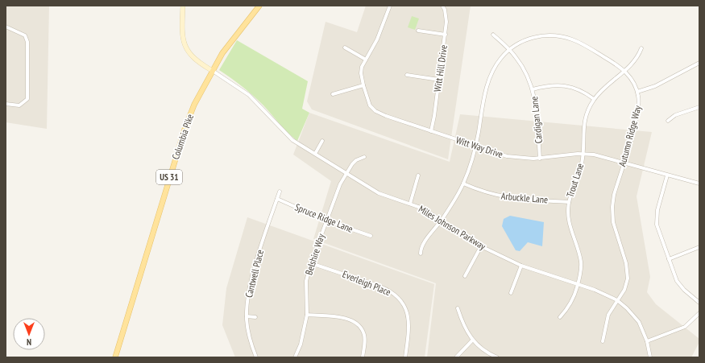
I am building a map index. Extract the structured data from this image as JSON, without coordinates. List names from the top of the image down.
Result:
{
  "streets": {
    "main road": ["Columbia Pike", "US 31"],
    "street": [
      "Witt Hill Drive",
      "Cardigan Lane",
      "Autumn Ridge Way",
      "Witt Way Drive",
      "Trout Lane",
      "Arbuckle Lane",
      "Spruce Ridge Lane",
      "Miles Johnson Parkway",
      "Belshire Way",
      "Cantwell Place",
      "Everleigh Place"
    ]
  },
  "crossings": [
    ["Witt Hill Drive", "Witt Way Drive"],
    ["Cardigan Lane", "Autumn Ridge Way"],
    ["Cardigan Lane", "Witt Way Drive"],
    ["Autumn Ridge Way", "Witt Way Drive"],
    ["Autumn Ridge Way", "Trout Lane"],
    ["Autumn Ridge Way", "Arbuckle Lane"],
    ["Autumn Ridge Way", "Miles Johnson Parkway"],
    ["Columbia Pike", "Miles Johnson Parkway"],
    ["Witt Way Drive", "Trout Lane"],
    ["Trout Lane", "Arbuckle Lane"],
    ["Trout Lane", "Miles Johnson Parkway"],
    ["Spruce Ridge Lane", "Belshire Way"],
    ["Spruce Ridge Lane", "Cantwell Place"],
    ["Miles Johnson Parkway", "Belshire Way"],
    ["Belshire Way", "Everleigh Place"]
  ],
  "north": "bottom"
}
